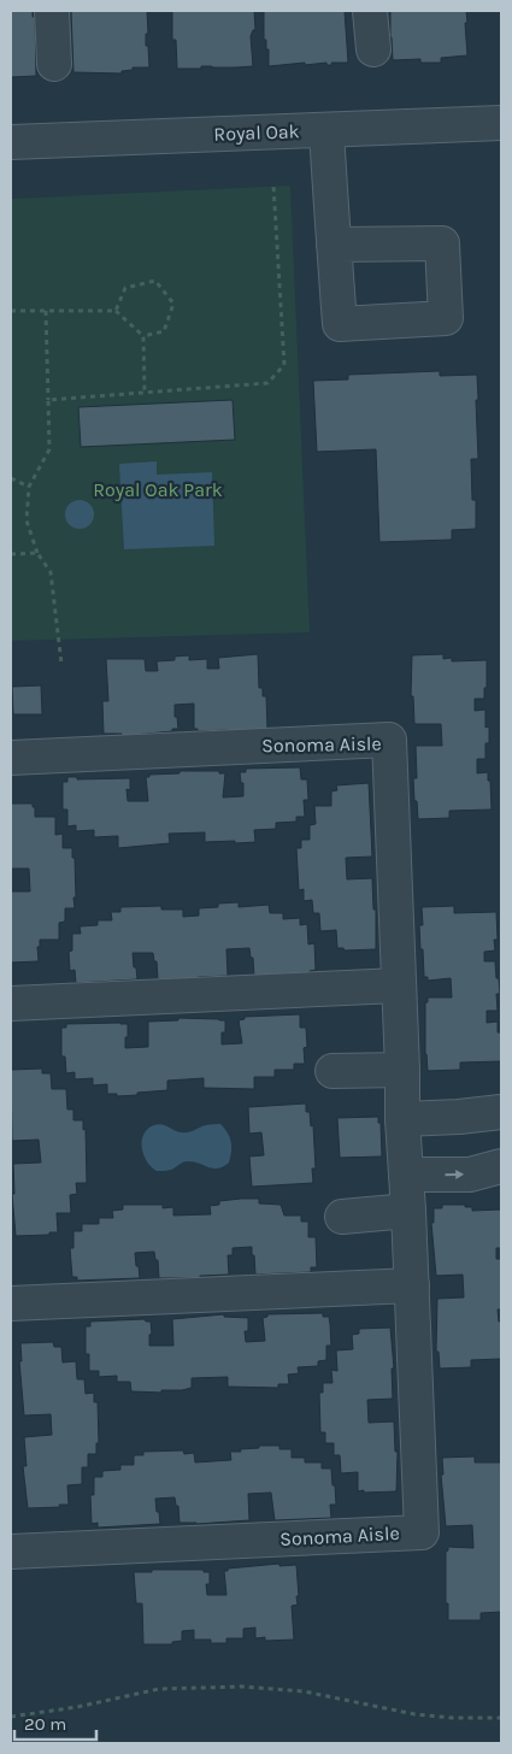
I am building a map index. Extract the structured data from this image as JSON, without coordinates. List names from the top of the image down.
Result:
{
  "streets": {
    "street": ["Royal Oak", "Sonoma Aisle"]
  },
  "parks": ["Royal Oak Park"],
  "scale_bar": "20 m"
}
